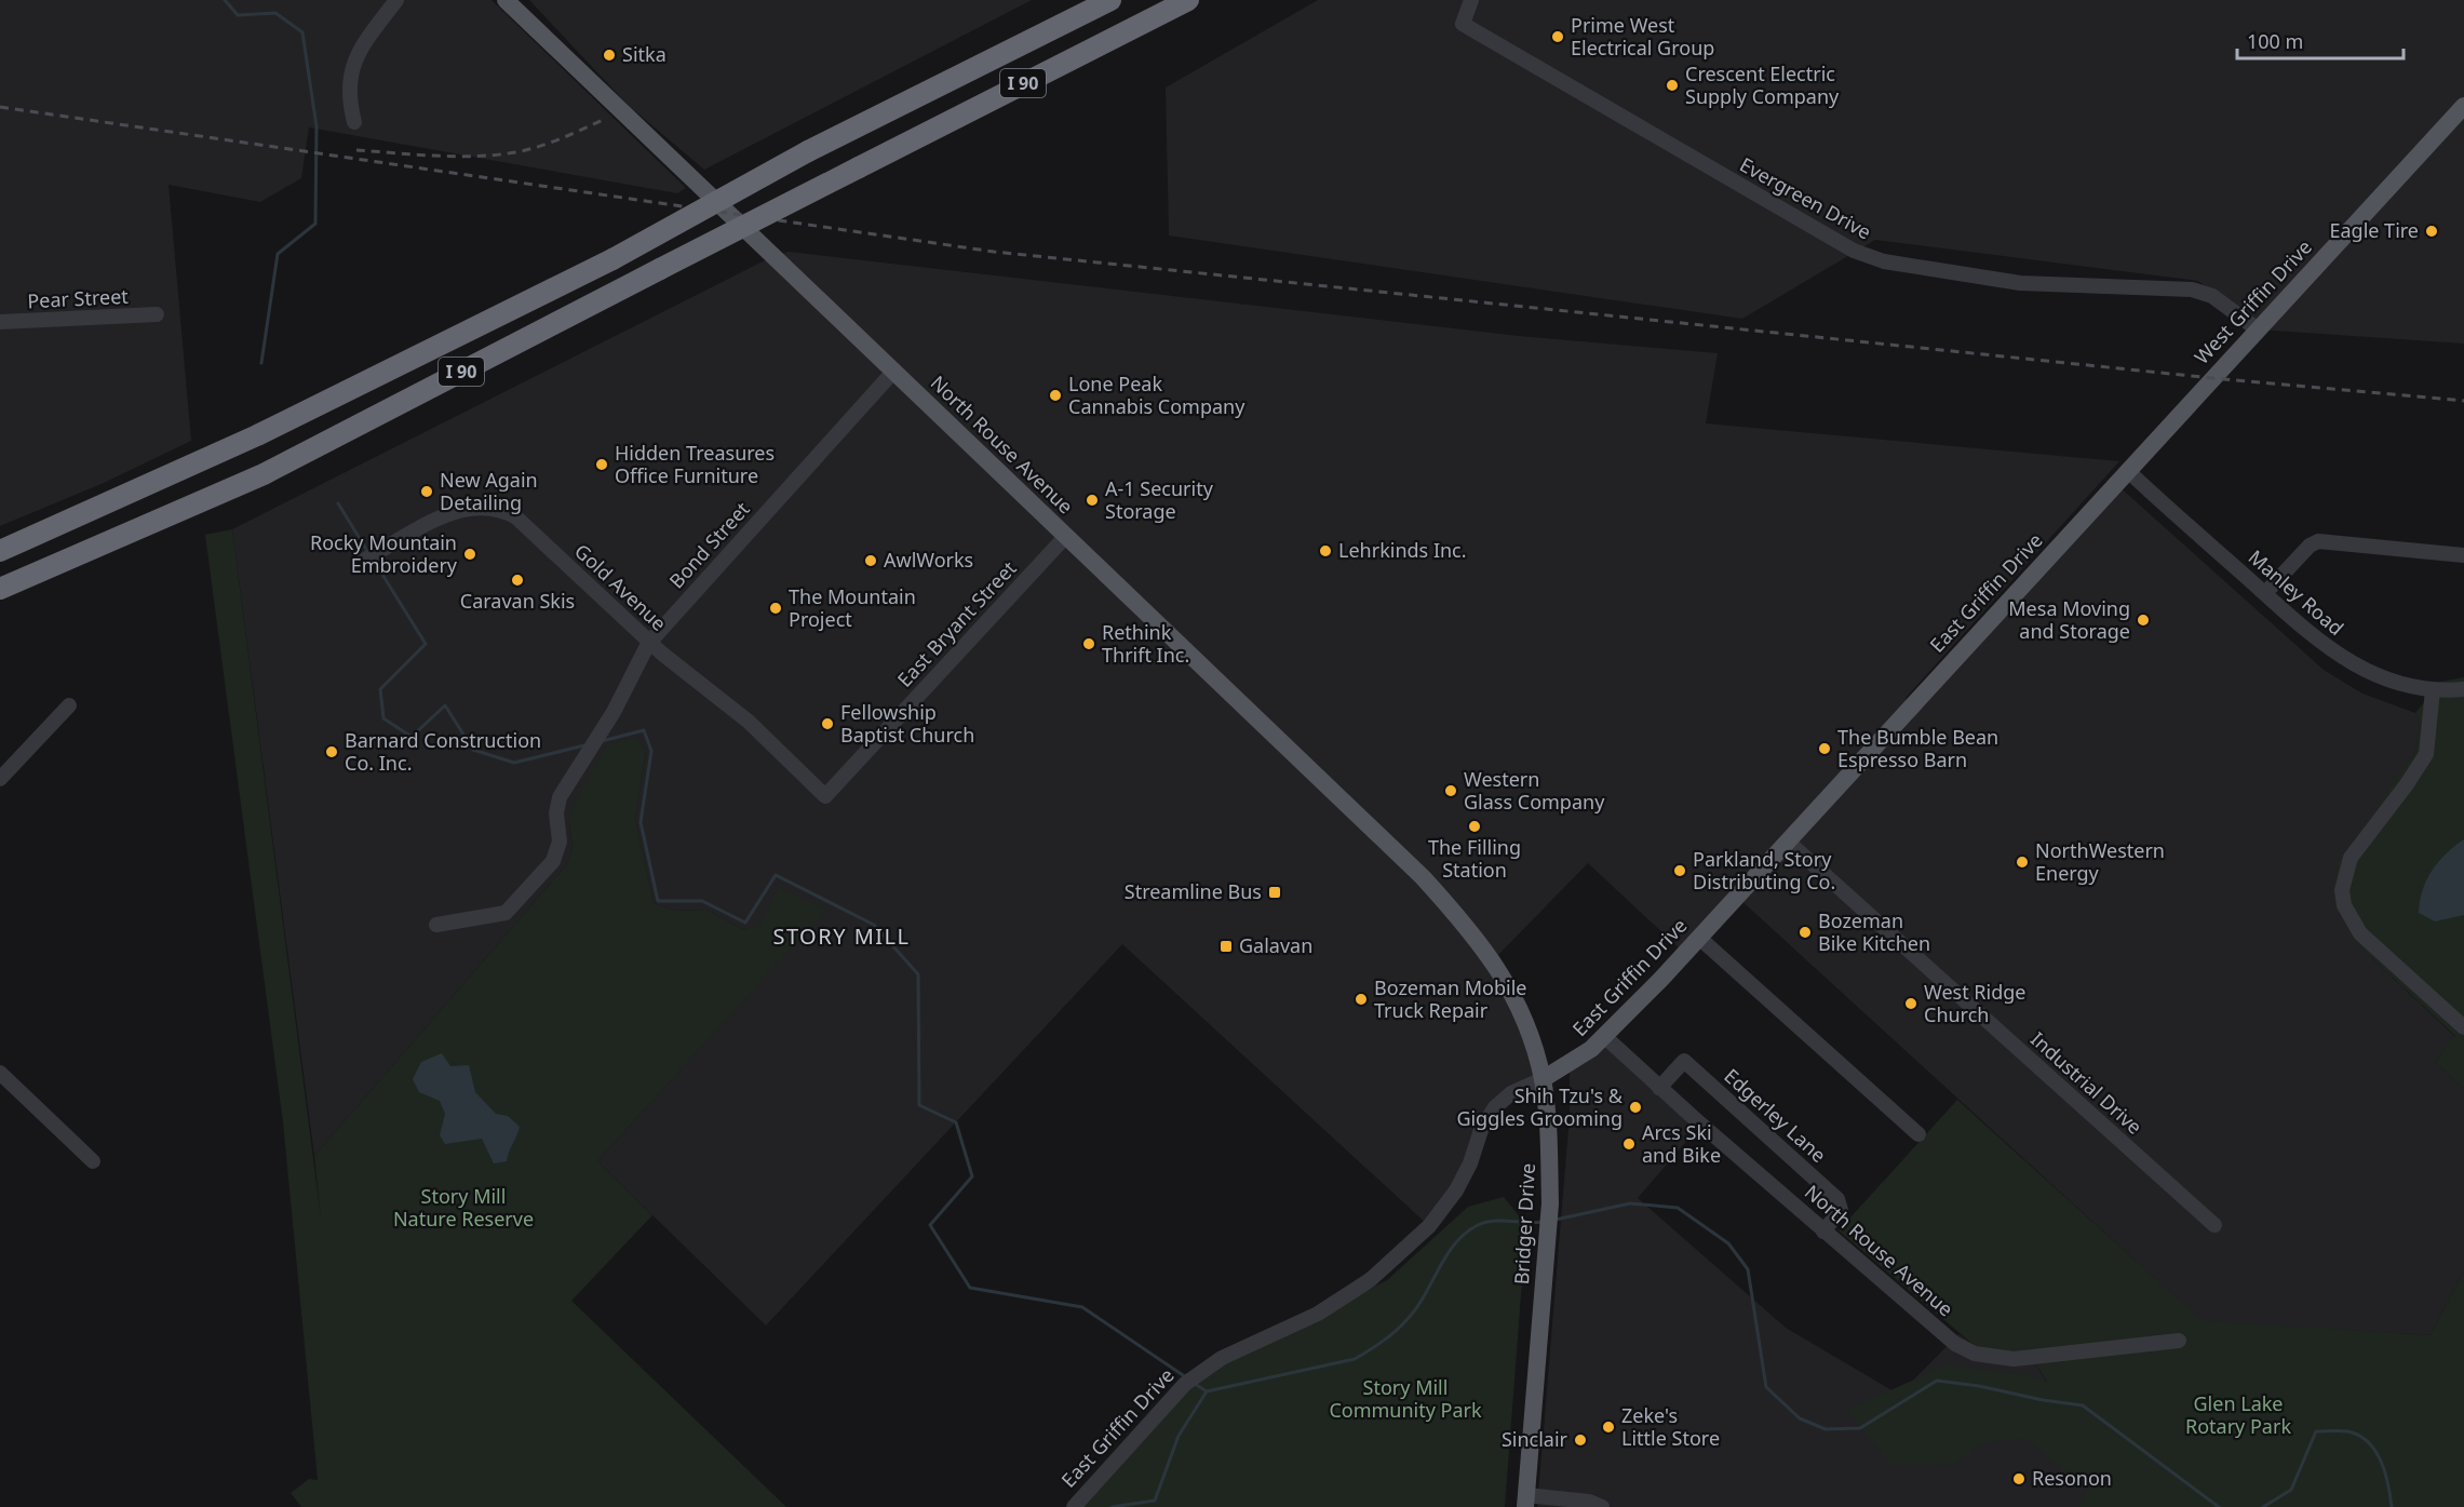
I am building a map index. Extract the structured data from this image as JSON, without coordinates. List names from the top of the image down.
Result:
{
  "streets": {
    "highway": ["I 90"],
    "main road": [
      "West Griffin Drive",
      "North Rouse Avenue",
      "East Griffin Drive",
      "Bridger Drive"
    ],
    "street": [
      "Evergreen Drive",
      "Pear Street",
      "Bond Street",
      "Gold Avenue",
      "Manley Road",
      "East Bryant Street",
      "Industrial Drive",
      "Edgerley Lane"
    ]
  },
  "crossings": [
    ["Evergreen Drive", "West Griffin Drive"],
    ["West Griffin Drive", "East Griffin Drive"],
    ["West Griffin Drive", "Manley Road"],
    ["North Rouse Avenue", "Bond Street"],
    ["North Rouse Avenue", "East Griffin Drive"],
    ["North Rouse Avenue", "East Bryant Street"],
    ["North Rouse Avenue", "Edgerley Lane"],
    ["North Rouse Avenue", "Bridger Drive"],
    ["Bond Street", "Gold Avenue"],
    ["Gold Avenue", "East Bryant Street"],
    ["East Griffin Drive", "Manley Road"],
    ["East Griffin Drive", "Industrial Drive"],
    ["East Griffin Drive", "Bridger Drive"]
  ],
  "districts": ["STORY MILL"],
  "parks": ["Story Mill Nature Reserve", "Story Mill Community Park", "Glen Lake Rotary Park"],
  "places": {
    "other": [
      "Prime West Electrical Group",
      "Sitka",
      "Crescent Electric Supply Company",
      "Eagle Tire",
      "Lone Peak Cannabis Company",
      "Hidden Treasures Office Furniture",
      "New Again Detailing",
      "A-1 Security Storage",
      "Lehrkinds Inc.",
      "Rocky Mountain Embroidery",
      "AwlWorks",
      "Caravan Skis",
      "The Mountain Project",
      "Mesa Moving and Storage",
      "Rethink Thrift Inc.",
      "Fellowship Baptist Church",
      "The Bumble Bean Espresso Barn",
      "Barnard Construction Co. Inc.",
      "Western Glass Company",
      "The Filling Station",
      "NorthWestern Energy",
      "Parkland, Story Distributing Co.",
      "Bozeman Bike Kitchen",
      "Bozeman Mobile Truck Repair",
      "West Ridge Church",
      "Shih Tzu's & Giggles Grooming",
      "Arcs Ski and Bike",
      "Zeke's Little Store",
      "Sinclair",
      "Resonon"
    ],
    "transit": ["Streamline Bus", "Galavan"]
  },
  "scale_bar": "100 m"
}
